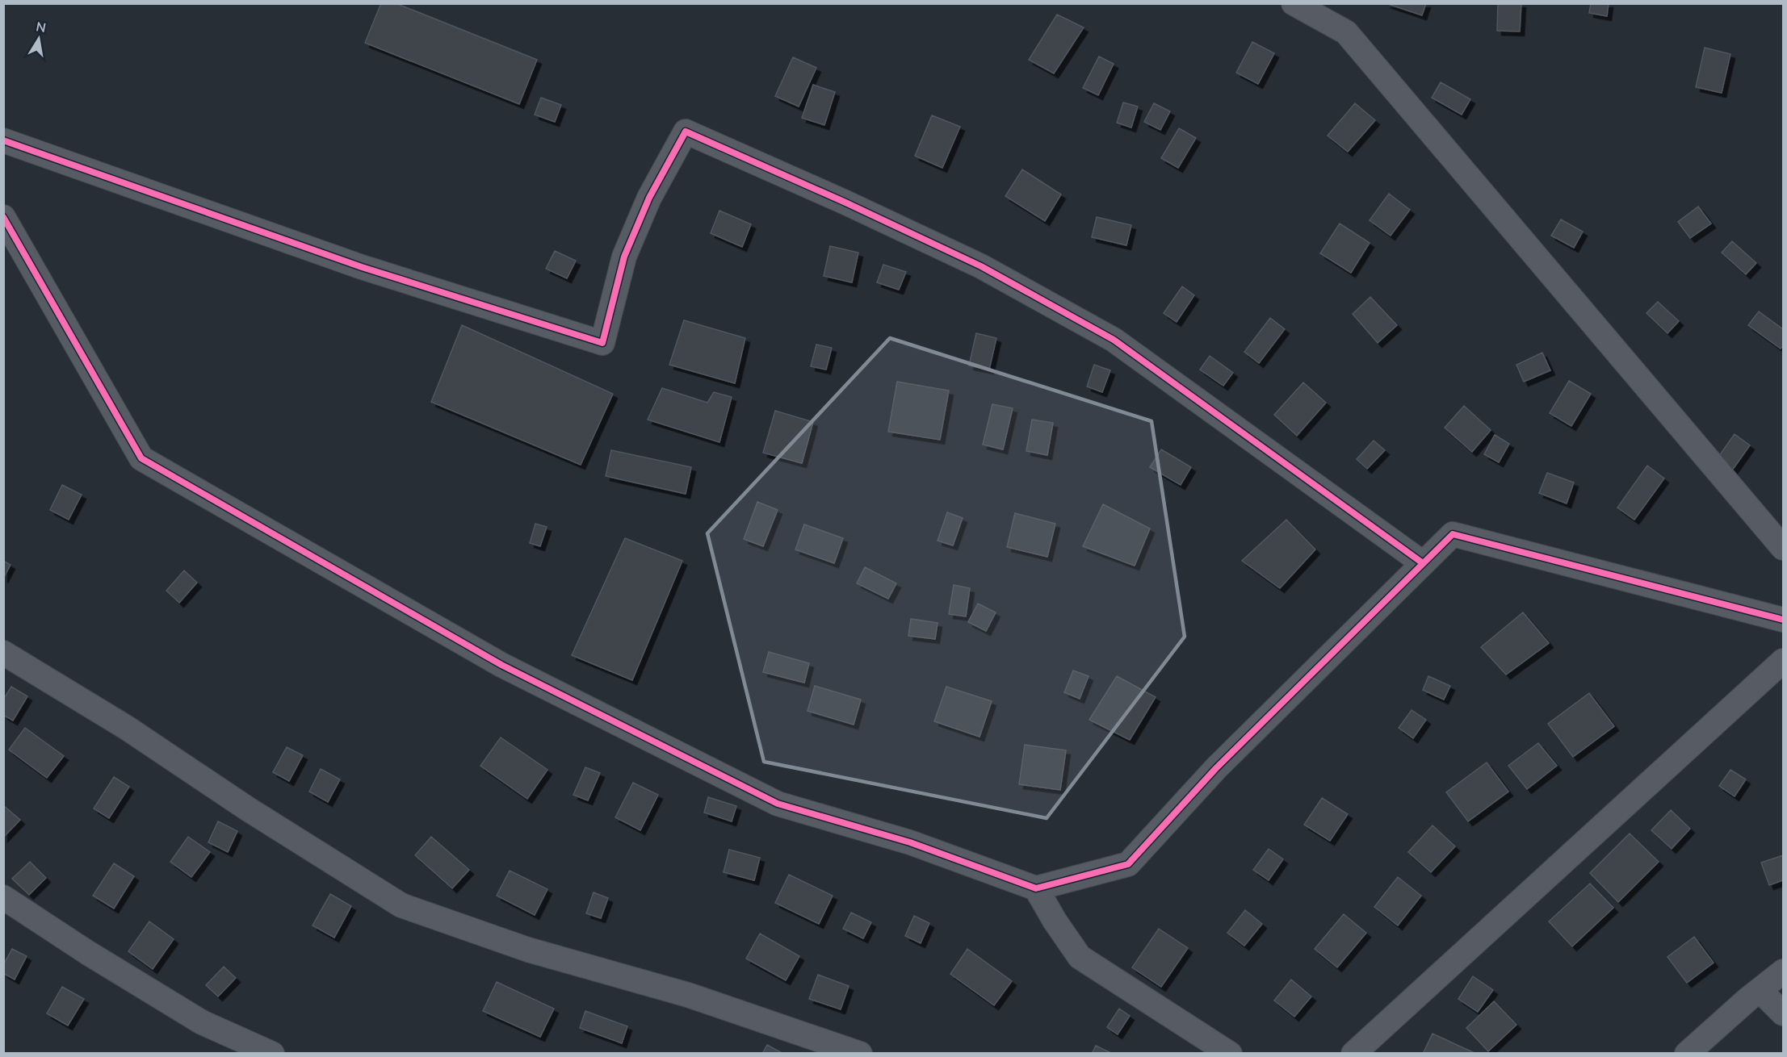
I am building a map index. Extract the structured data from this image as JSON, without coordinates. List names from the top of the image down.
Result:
{
  "north": "top"
}
